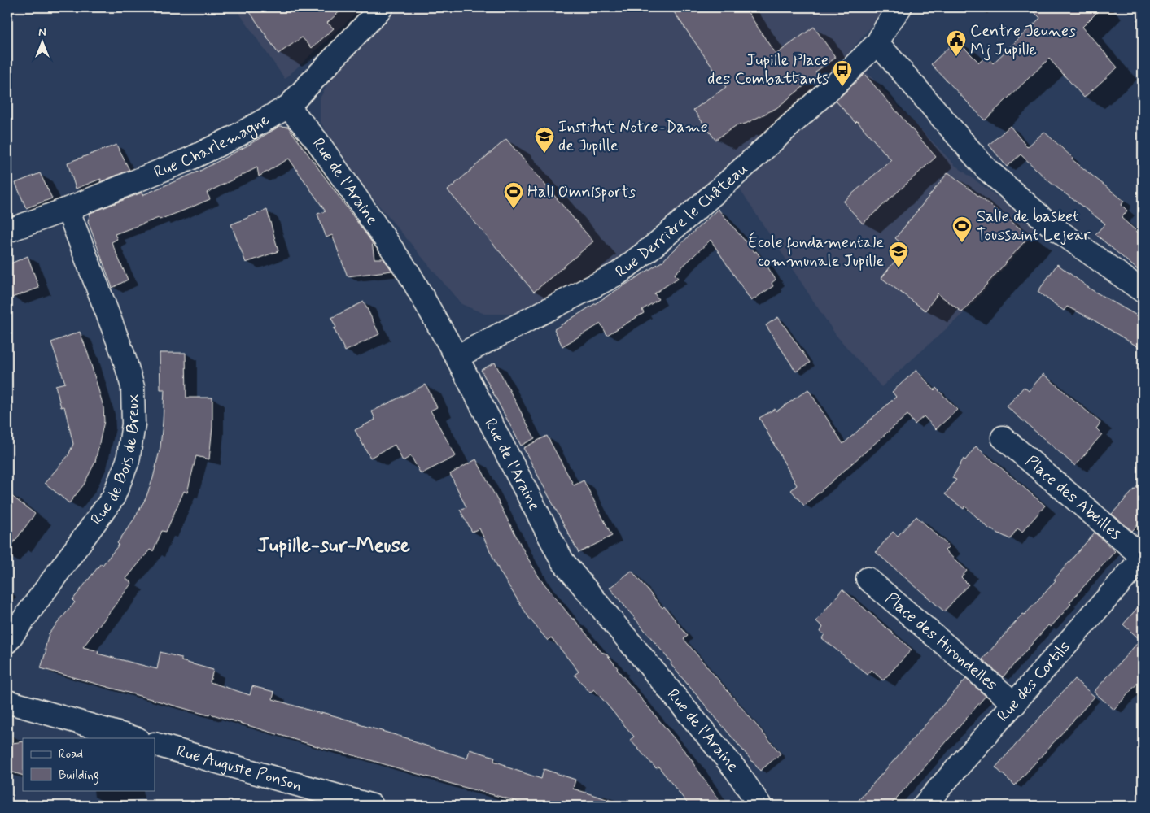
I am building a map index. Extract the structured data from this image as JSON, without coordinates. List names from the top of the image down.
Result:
{
  "streets": {
    "street": [
      "Rue Charlemagne",
      "Rue de l'Araine",
      "Rue Derrière le Château",
      "Rue de Bois de Breux",
      "Place des Abeilles",
      "Place des Hirondelles",
      "Rue des Cortils",
      "Rue Auguste Ponson"
    ]
  },
  "crossings": [
    ["Rue Charlemagne", "Rue de l'Araine"],
    ["Rue Charlemagne", "Rue de Bois de Breux"],
    ["Rue de l'Araine", "Rue Derrière le Château"],
    ["Place des Abeilles", "Rue des Cortils"],
    ["Place des Hirondelles", "Rue des Cortils"]
  ],
  "districts": ["Jupille-sur-Meuse"],
  "places": {
    "public building": ["Centre Jeunes Mj Jupille"],
    "bus stop": ["Jupille Place des Combattants"],
    "school or university": ["Institut Notre-Dame de Jupille", "École fondamentale communale Jupille"],
    "sports": ["Hall Omnisports", "Salle de basket Toussaint Lejear"]
  },
  "legend": ["Road", "Building"],
  "north": "top"
}
